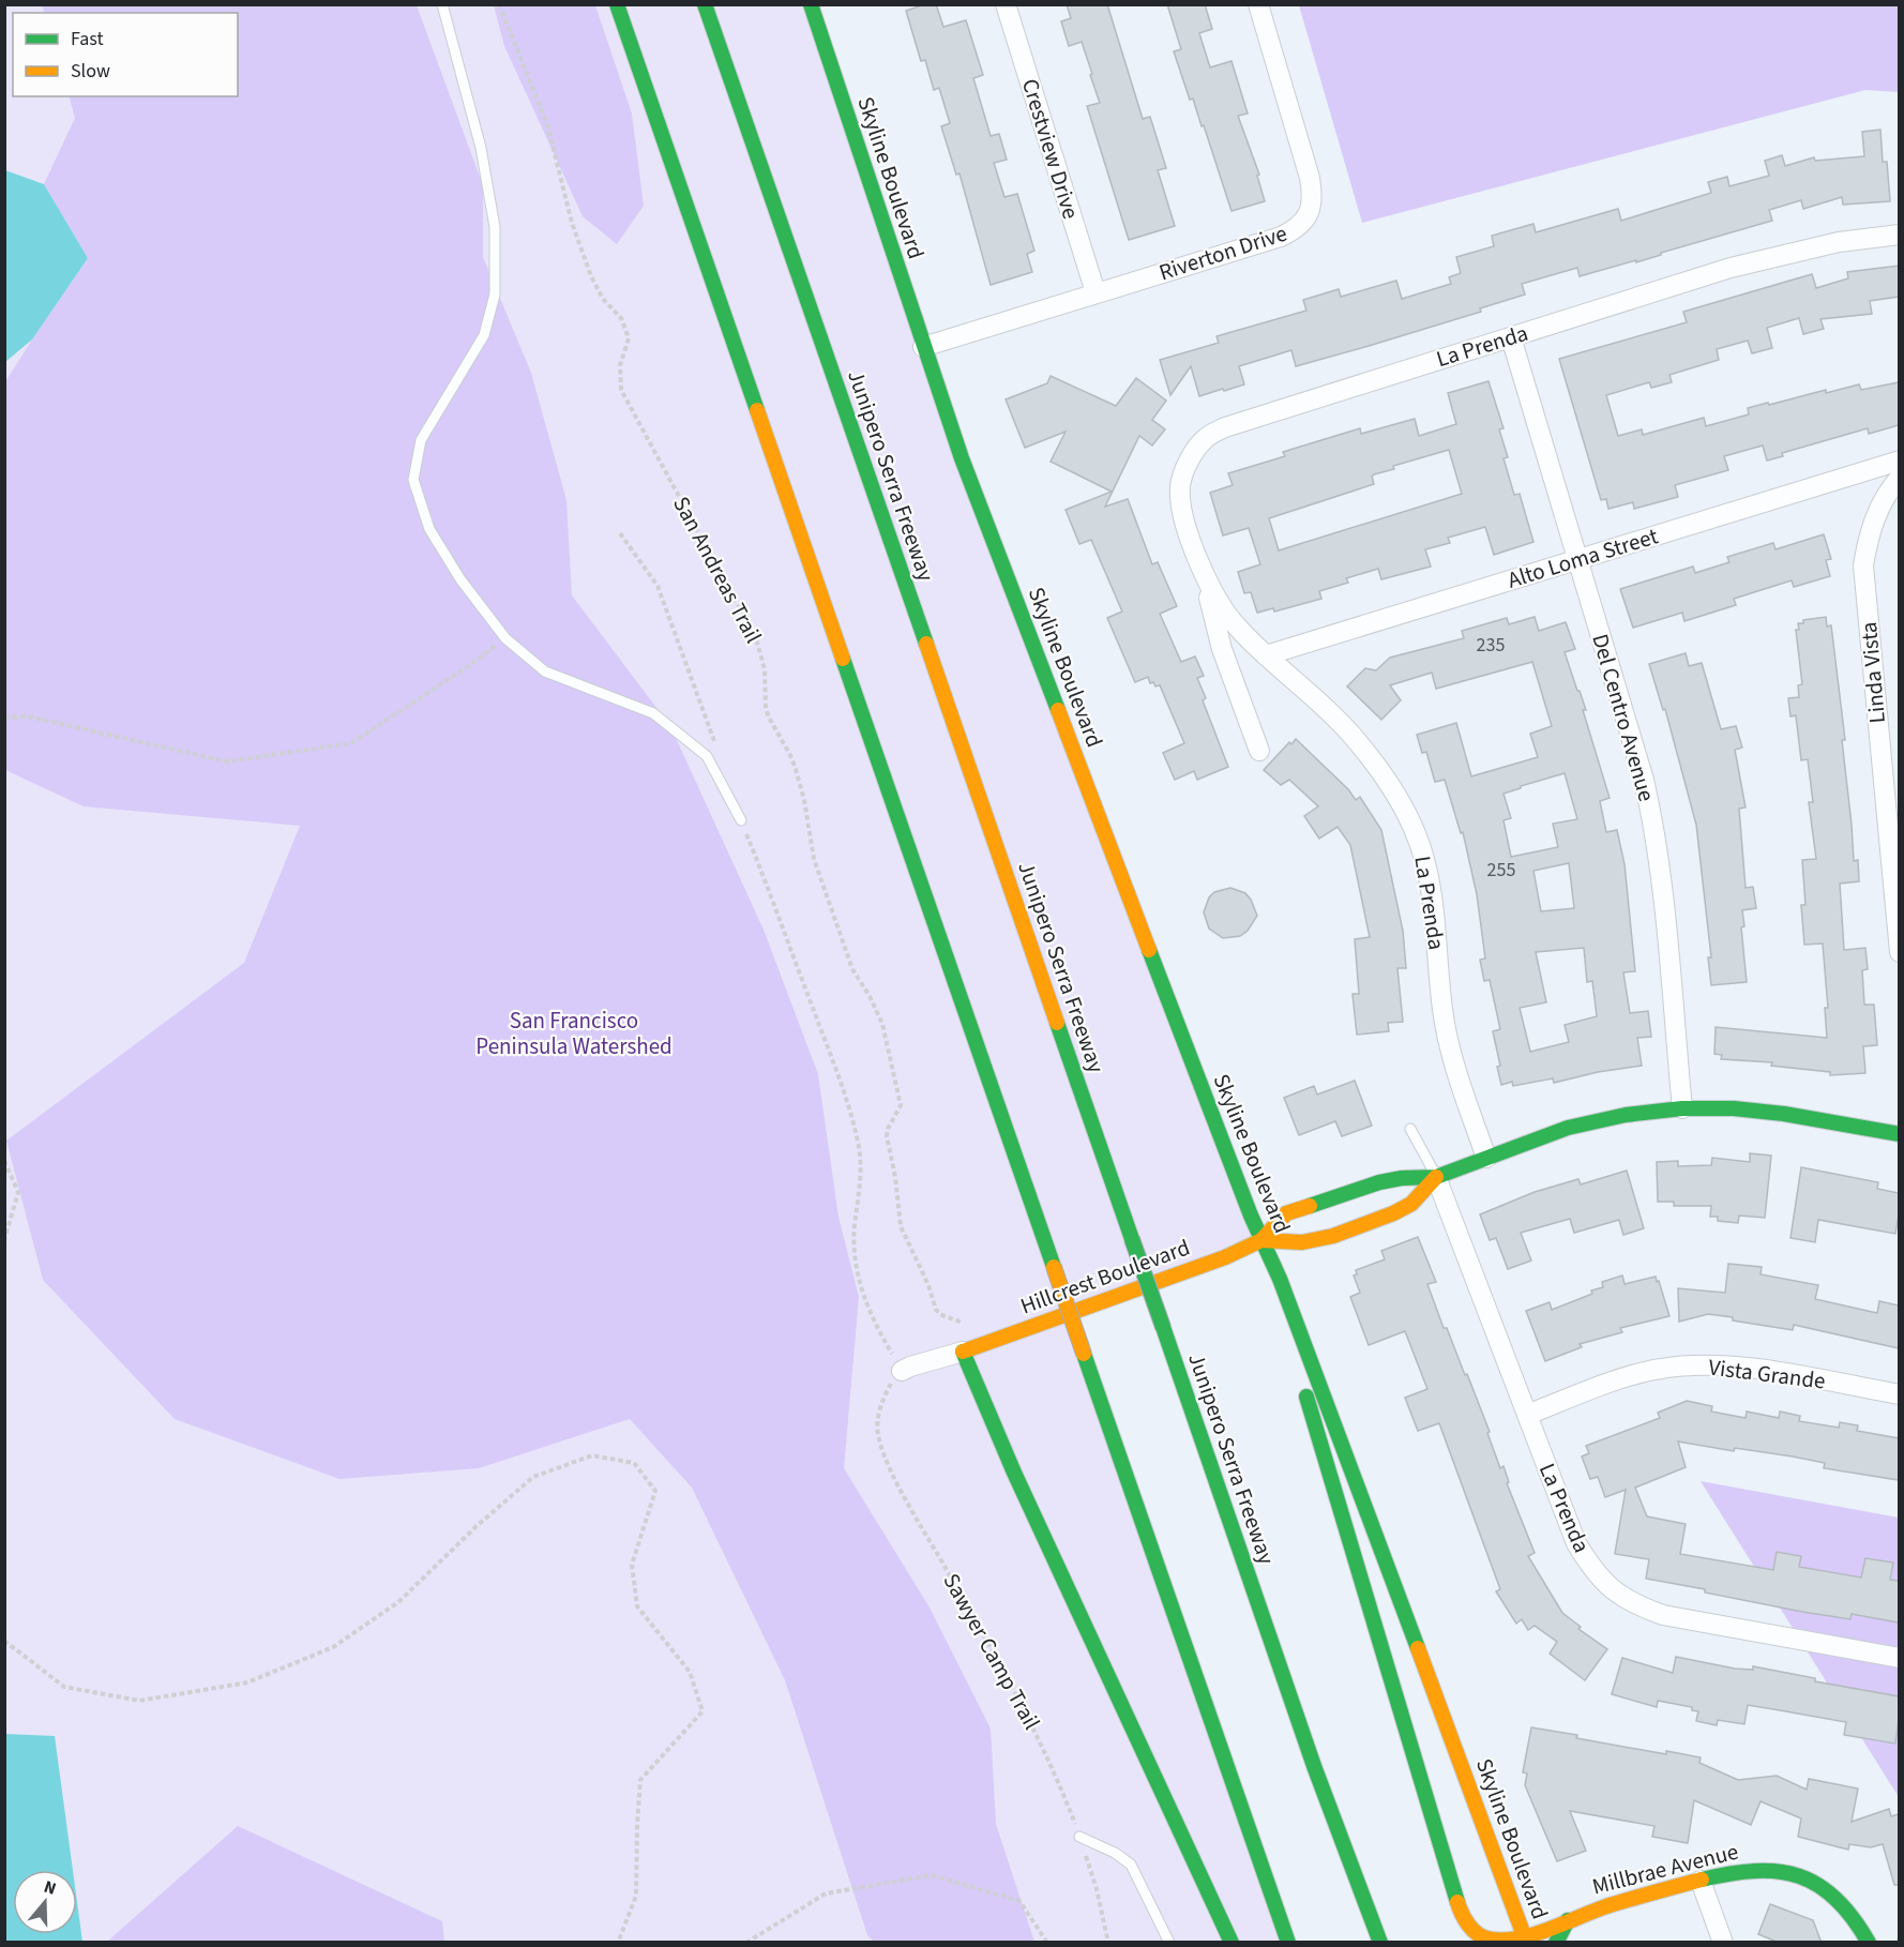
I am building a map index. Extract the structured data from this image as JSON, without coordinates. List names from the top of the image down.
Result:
{
  "streets": {
    "main road": [
      "Skyline Boulevard",
      "Junipero Serra Freeway",
      "Hillcrest Boulevard",
      "Millbrae Avenue"
    ],
    "street": [
      "Crestview Drive",
      "Riverton Drive",
      "La Prenda",
      "Alto Loma Street",
      "Linda Vista",
      "Del Centro Avenue",
      "Vista Grande"
    ],
    "path": ["San Andreas Trail", "Sawyer Camp Trail"]
  },
  "crossings": [
    ["Crestview Drive", "Riverton Drive"],
    ["Skyline Boulevard", "Riverton Drive"],
    ["Skyline Boulevard", "Hillcrest Boulevard"],
    ["Skyline Boulevard", "Millbrae Avenue"],
    ["La Prenda", "Alto Loma Street"],
    ["La Prenda", "Del Centro Avenue"],
    ["La Prenda", "Hillcrest Boulevard"],
    ["La Prenda", "Vista Grande"],
    ["Alto Loma Street", "Del Centro Avenue"],
    ["San Andreas Trail", "Hillcrest Boulevard"],
    ["Del Centro Avenue", "Hillcrest Boulevard"]
  ],
  "parks": ["San Francisco Peninsula Watershed"],
  "house_numbers": ["235", "255"],
  "legend": ["Fast", "Slow"],
  "north": "top"
}
